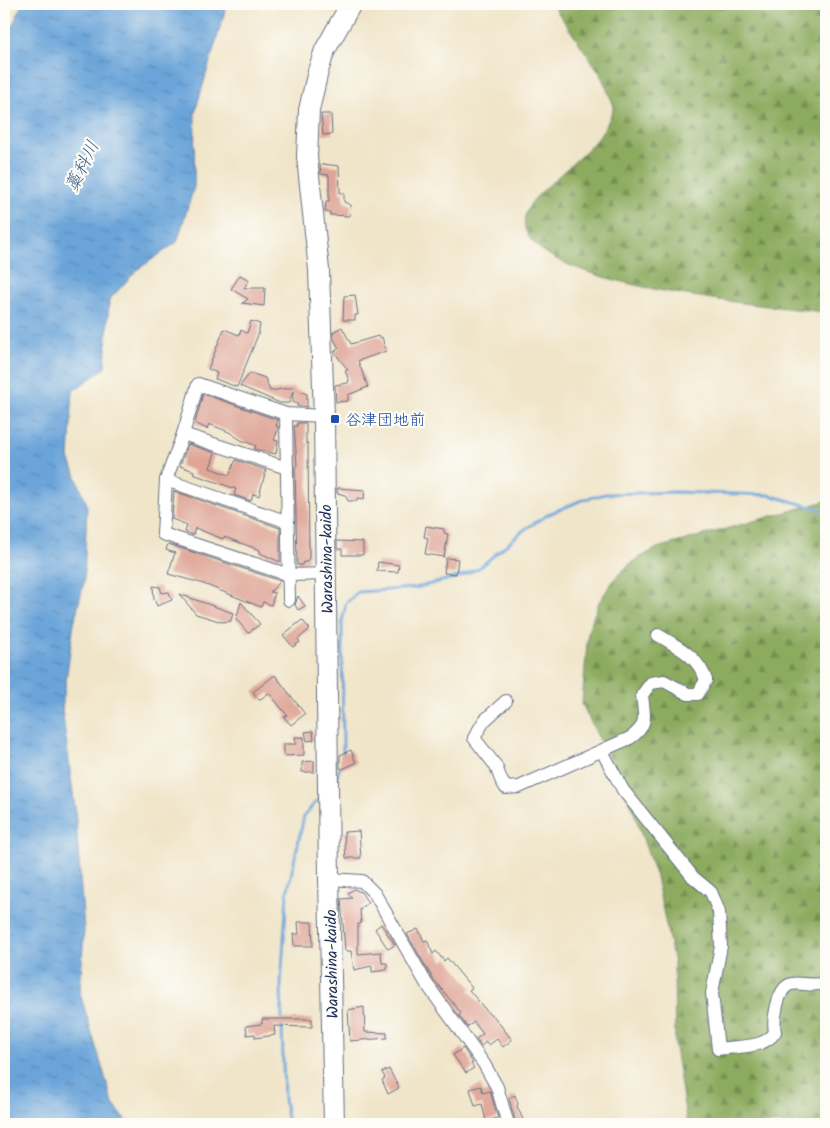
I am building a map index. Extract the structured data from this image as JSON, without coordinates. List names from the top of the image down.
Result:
{
  "streets": {
    "highway": ["Warashina-kaido"]
  },
  "water": ["藁科川"],
  "places": {
    "transit": ["谷津団地前"]
  }
}
